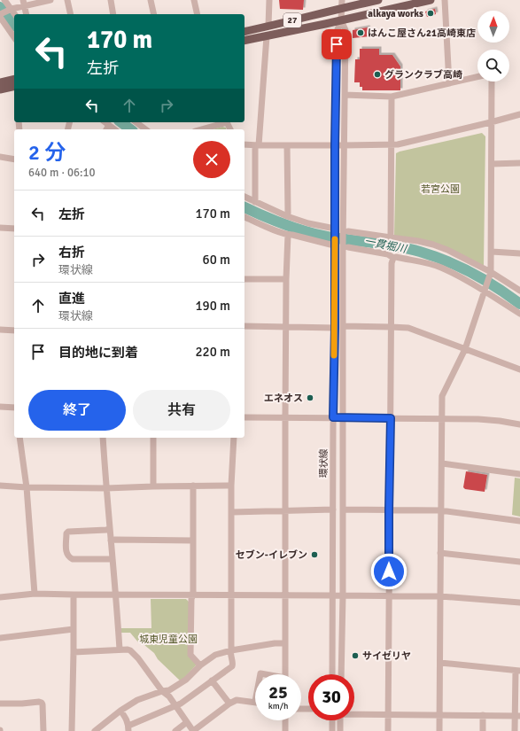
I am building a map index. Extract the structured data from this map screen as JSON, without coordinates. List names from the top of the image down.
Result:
{
  "streets": {
    "main road": ["27"],
    "street": ["環状線"]
  },
  "water": ["一貫堀川"],
  "parks": ["若宮公園", "城東児童公園"],
  "places": [
    "alkaya works",
    "はんこ屋さん21高崎東店",
    "グランクラブ高崎",
    "エネオス",
    "セブン-イレブン",
    "サイゼリヤ"
  ],
  "north": "top",
  "page": {
    "turn": ["170 m", "左折"],
    "heading": ["2 分", "640 m · 06:10"],
    "list": [
      {
        "name": "左折",
        "value": "170 m"
      },
      {
        "name": "右折",
        "note": "環状線",
        "value": "60 m"
      },
      {
        "name": "直進",
        "note": "環状線",
        "value": "190 m"
      },
      {
        "name": "目的地に到着",
        "value": "220 m"
      }
    ],
    "buttons": ["終了", "共有"],
    "speed": "25 km/h",
    "limit": "30"
  }
}
